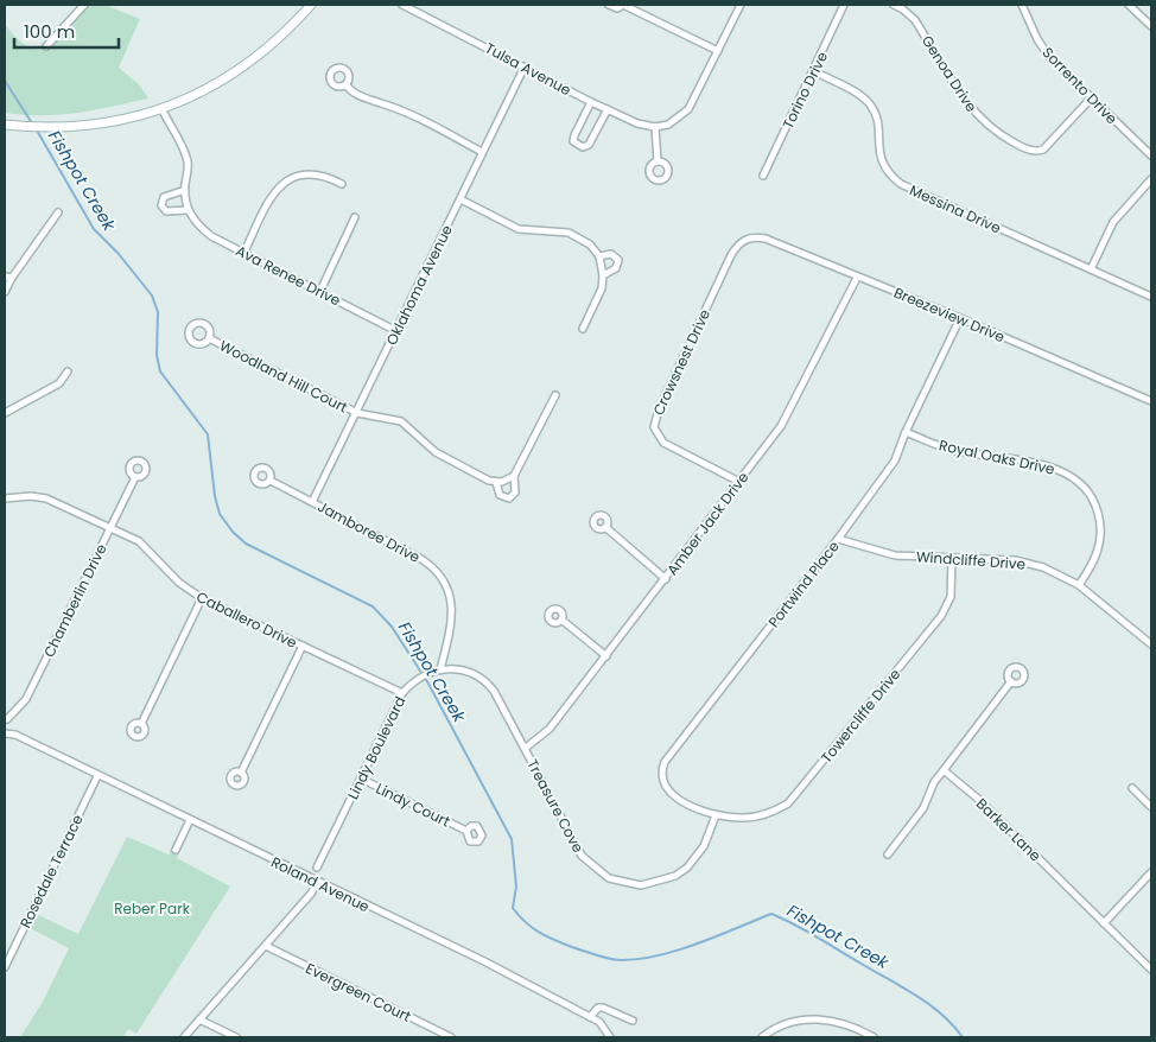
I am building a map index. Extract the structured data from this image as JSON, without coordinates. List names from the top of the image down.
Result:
{
  "streets": {
    "street": [
      "Tulsa Avenue",
      "Genoa Drive",
      "Sorrento Drive",
      "Torino Drive",
      "Messina Drive",
      "Ava Renee Drive",
      "Oklahoma Avenue",
      "Breezeview Drive",
      "Crowsnest Drive",
      "Woodland Hill Court",
      "Royal Oaks Drive",
      "Amber Jack Drive",
      "Jamboree Drive",
      "Windcliffe Drive",
      "Portwind Place",
      "Chamberlin Drive",
      "Caballero Drive",
      "Towercliffe Drive",
      "Lindy Boulevard",
      "Lindy Court",
      "Treasure Cove",
      "Barker Lane",
      "Rosedale Terrace",
      "Roland Avenue",
      "Evergreen Court"
    ]
  },
  "crossings": [
    ["Tulsa Avenue", "Oklahoma Avenue"],
    ["Genoa Drive", "Sorrento Drive"],
    ["Torino Drive", "Messina Drive"],
    ["Ava Renee Drive", "Oklahoma Avenue"],
    ["Oklahoma Avenue", "Woodland Hill Court"],
    ["Oklahoma Avenue", "Jamboree Drive"],
    ["Breezeview Drive", "Crowsnest Drive"],
    ["Breezeview Drive", "Amber Jack Drive"],
    ["Breezeview Drive", "Portwind Place"],
    ["Crowsnest Drive", "Amber Jack Drive"],
    ["Royal Oaks Drive", "Windcliffe Drive"],
    ["Royal Oaks Drive", "Portwind Place"],
    ["Amber Jack Drive", "Treasure Cove"],
    ["Jamboree Drive", "Lindy Boulevard"],
    ["Windcliffe Drive", "Portwind Place"],
    ["Windcliffe Drive", "Towercliffe Drive"],
    ["Portwind Place", "Towercliffe Drive"],
    ["Portwind Place", "Treasure Cove"],
    ["Chamberlin Drive", "Caballero Drive"],
    ["Caballero Drive", "Lindy Boulevard"],
    ["Towercliffe Drive", "Treasure Cove"],
    ["Lindy Boulevard", "Lindy Court"],
    ["Lindy Boulevard", "Treasure Cove"],
    ["Rosedale Terrace", "Roland Avenue"]
  ],
  "water": ["Fishpot Creek"],
  "parks": ["Reber Park"],
  "scale_bar": "100 m"
}
